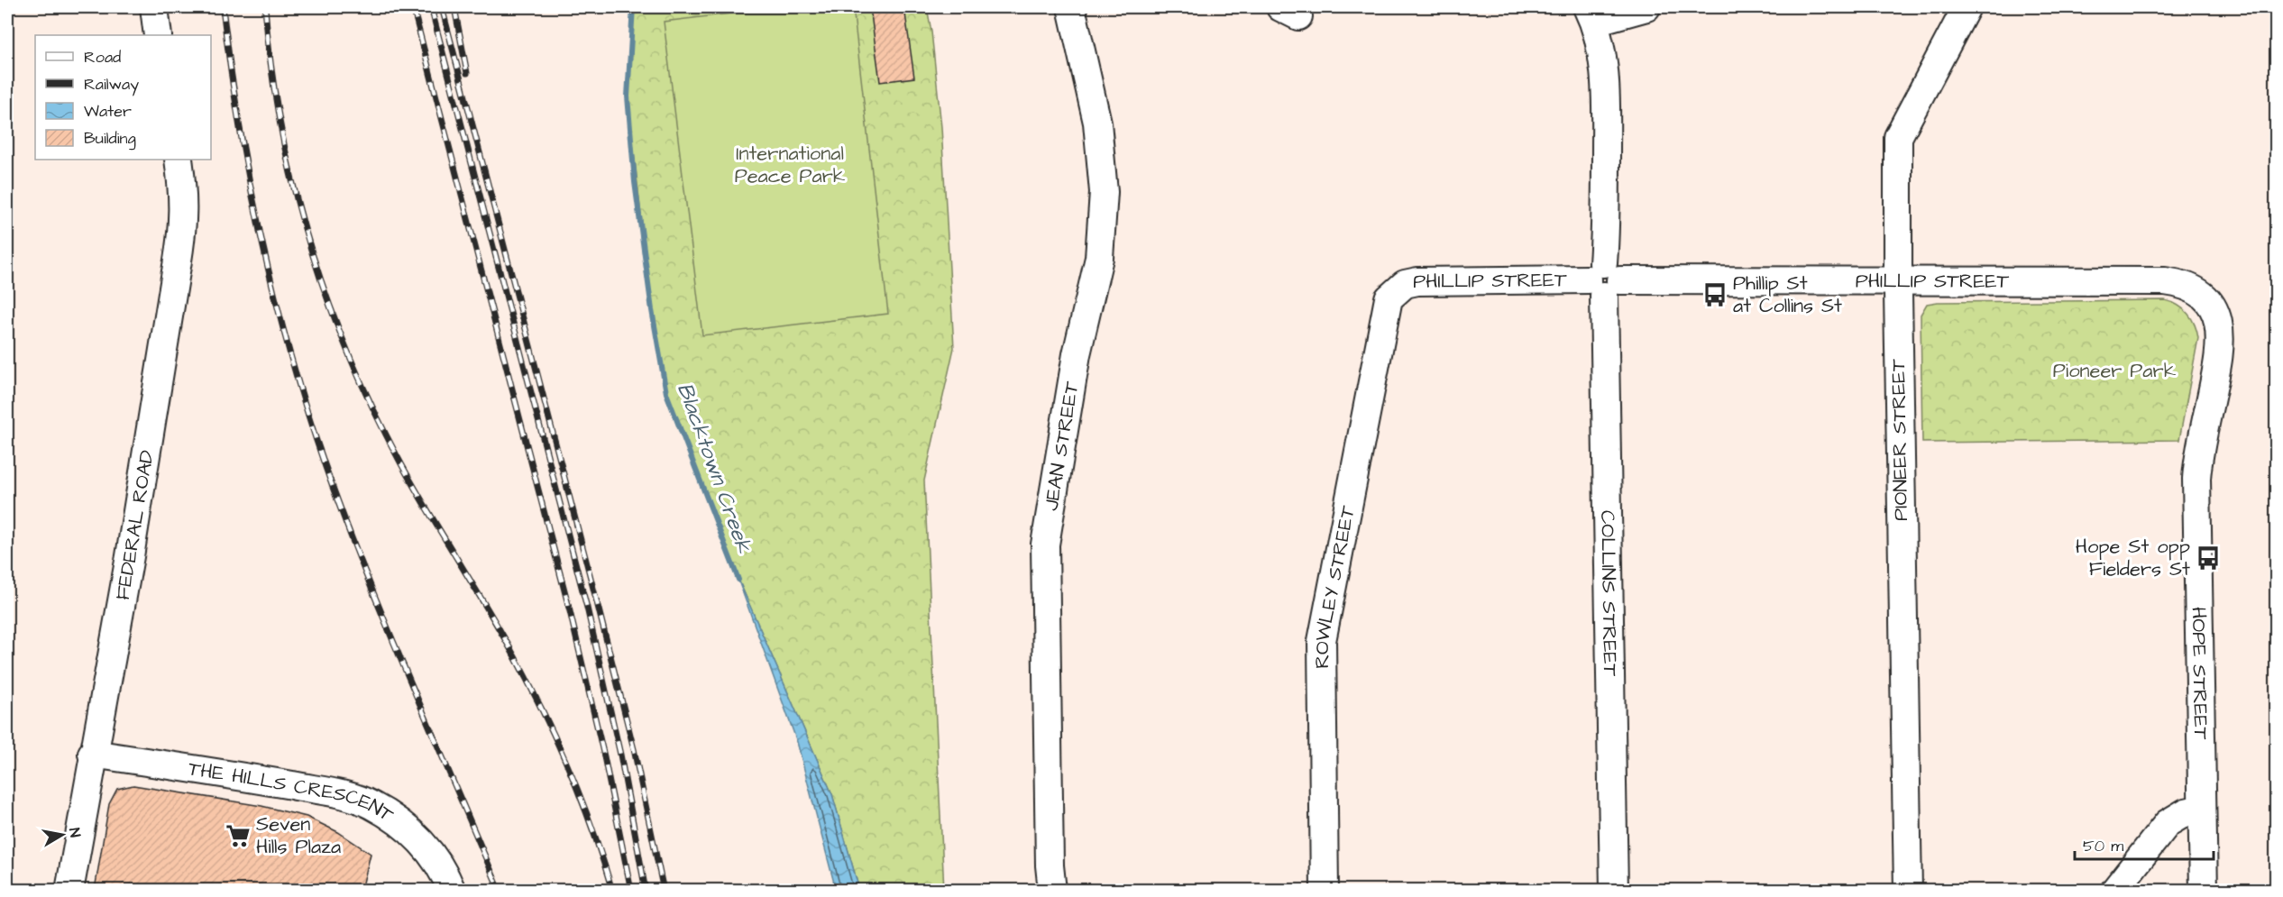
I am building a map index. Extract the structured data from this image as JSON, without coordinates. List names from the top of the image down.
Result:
{
  "streets": {
    "street": [
      "PHILLIP STREET",
      "PIONEER STREET",
      "JEAN STREET",
      "FEDERAL ROAD",
      "ROWLEY STREET",
      "COLLINS STREET",
      "HOPE STREET",
      "THE HILLS CRESCENT"
    ]
  },
  "crossings": [
    ["PHILLIP STREET", "PIONEER STREET"],
    ["PHILLIP STREET", "ROWLEY STREET"],
    ["PHILLIP STREET", "COLLINS STREET"],
    ["PHILLIP STREET", "HOPE STREET"],
    ["FEDERAL ROAD", "THE HILLS CRESCENT"]
  ],
  "water": ["Blacktown Creek"],
  "parks": ["International Peace Park", "Pioneer Park"],
  "places": {
    "bus stop": ["Phillip St at Collins St", "Hope St opp Fielders St"],
    "supermarket": ["Seven Hills Plaza"]
  },
  "legend": [
    "Road",
    "Railway",
    "Water",
    "Building"
  ],
  "scale_bar": "50 m",
  "north": "right"
}
